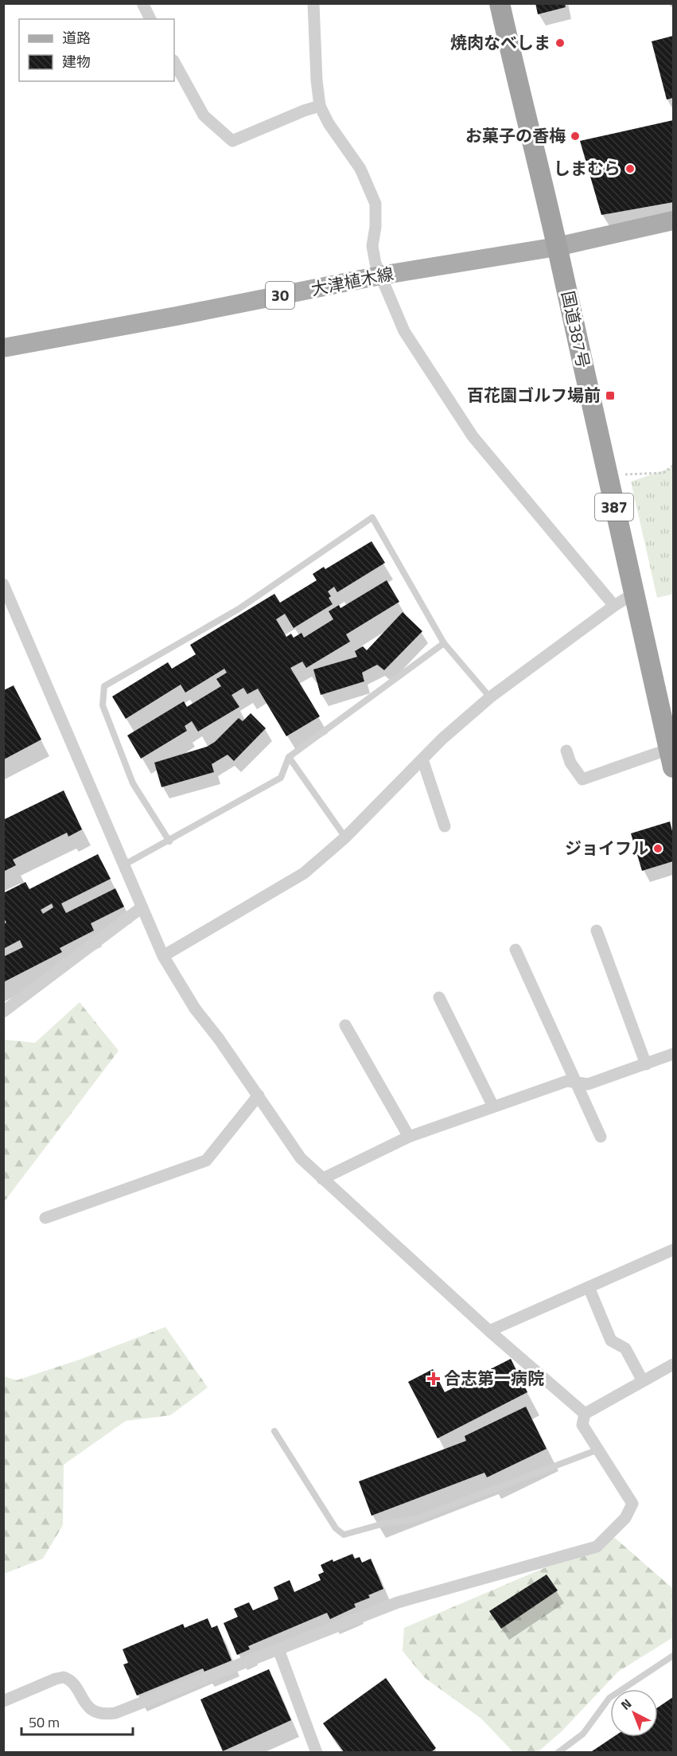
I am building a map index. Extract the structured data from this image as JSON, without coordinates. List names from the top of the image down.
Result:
{
  "streets": {
    "highway": ["国道387号", "387"],
    "main road": ["大津植木線", "30"]
  },
  "crossings": [
    ["大津植木線", "国道387号"]
  ],
  "places": {
    "other": [
      "焼肉なべしま",
      "お菓子の香梅",
      "しまむら",
      "ジョイフル"
    ],
    "transit": ["百花園ゴルフ場前"],
    "health": ["合志第一病院"]
  },
  "legend": ["道路", "建物"],
  "scale_bar": "50 m",
  "north": "top left"
}
